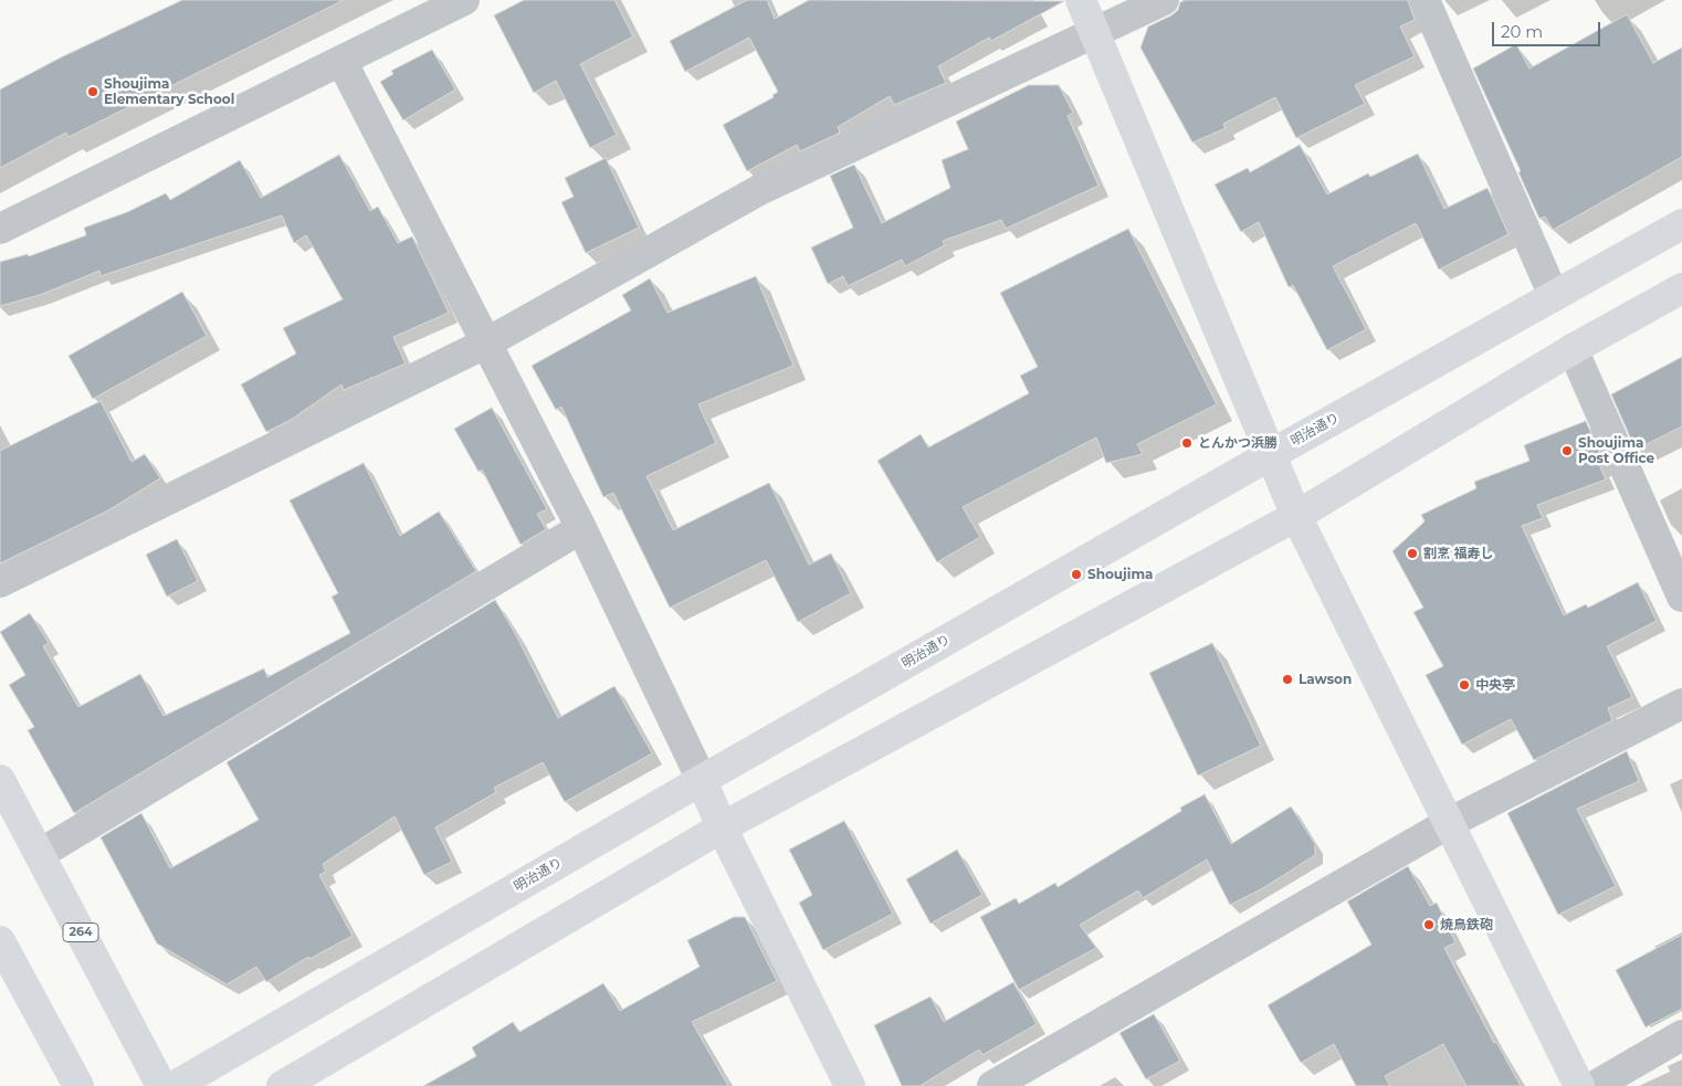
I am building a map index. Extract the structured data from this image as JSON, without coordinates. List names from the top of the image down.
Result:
{
  "streets": {
    "main road": ["明治通り", "264"]
  },
  "places": [
    "Shoujima Elementary School",
    "とんかつ浜勝",
    "Shoujima Post Office",
    "割烹 福寿し",
    "Shoujima",
    "Lawson",
    "中央亭",
    "焼鳥鉄砲"
  ],
  "scale_bar": "20 m"
}
